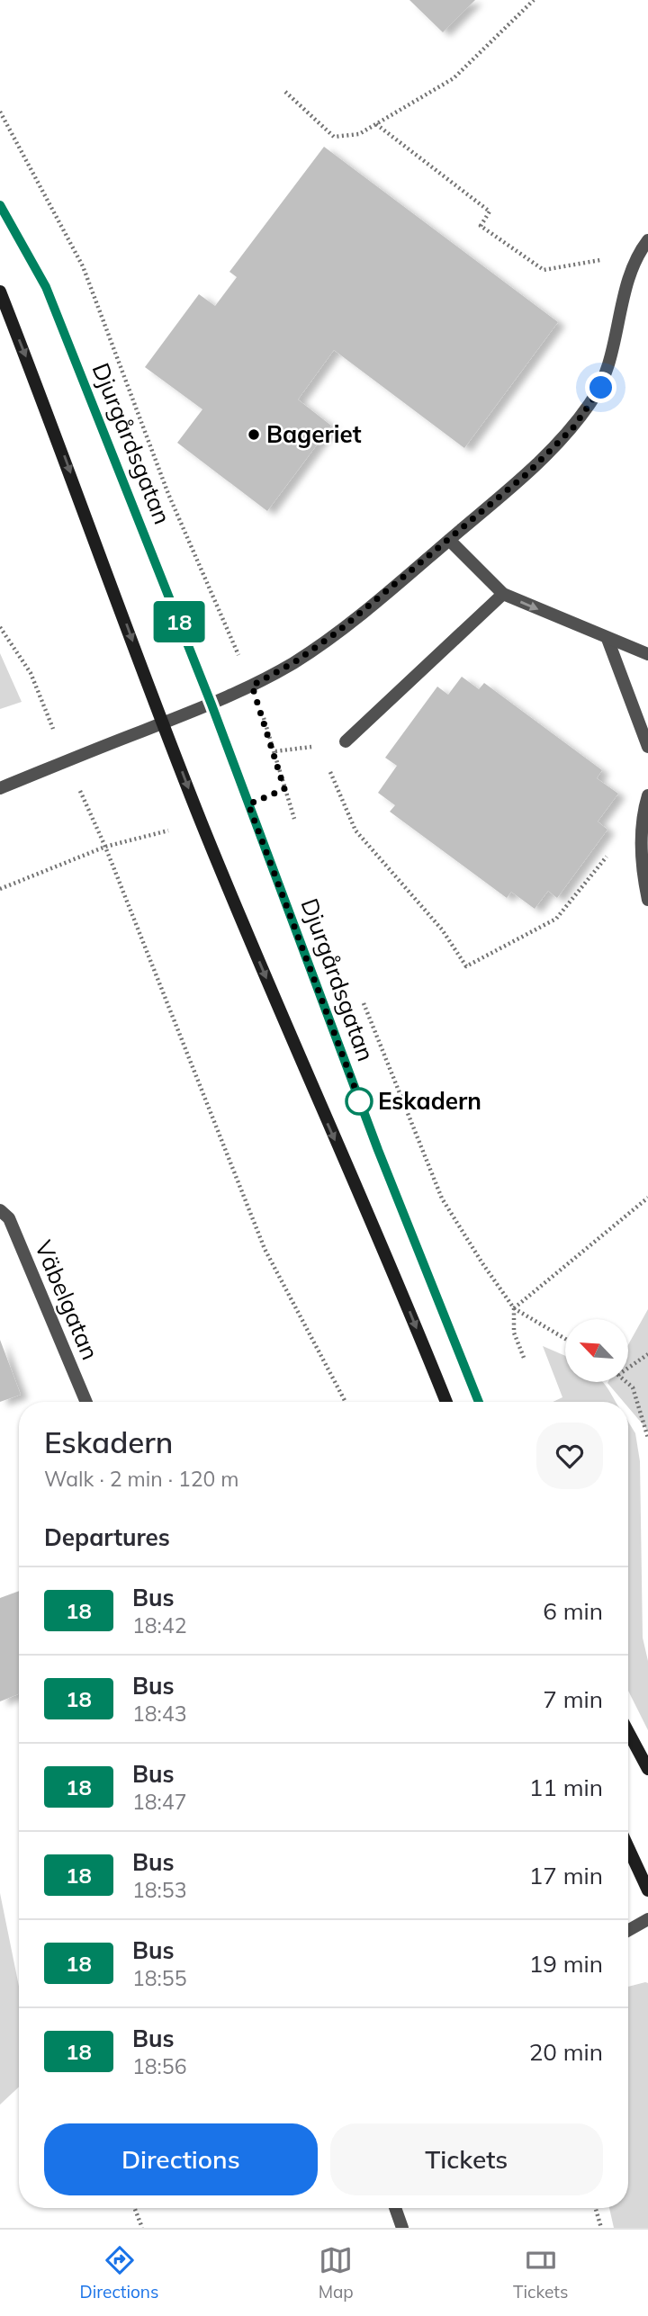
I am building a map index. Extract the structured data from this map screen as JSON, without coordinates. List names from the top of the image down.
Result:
{
  "streets": {
    "main road": ["Djurgårdsgatan"],
    "street": ["Väbelgatan"]
  },
  "places": ["Bageriet", "Eskadern"],
  "lines": ["bus line 18"],
  "north": "top left",
  "page": {
    "on_map": "18",
    "heading": [
      ["Eskadern", "Walk · 2 min · 120 m"],
      "Departures"
    ],
    "list": [
      {
        "mark": "18",
        "name": "Bus",
        "note": "18:42",
        "value": "6 min"
      },
      {
        "mark": "18",
        "name": "Bus",
        "note": "18:43",
        "value": "7 min"
      },
      {
        "mark": "18",
        "name": "Bus",
        "note": "18:47",
        "value": "11 min"
      },
      {
        "mark": "18",
        "name": "Bus",
        "note": "18:53",
        "value": "17 min"
      },
      {
        "mark": "18",
        "name": "Bus",
        "note": "18:55",
        "value": "19 min"
      },
      {
        "mark": "18",
        "name": "Bus",
        "note": "18:56",
        "value": "20 min"
      }
    ],
    "buttons": ["Directions", "Tickets"],
    "tabs": ["Directions", "Map", "Tickets"]
  }
}
